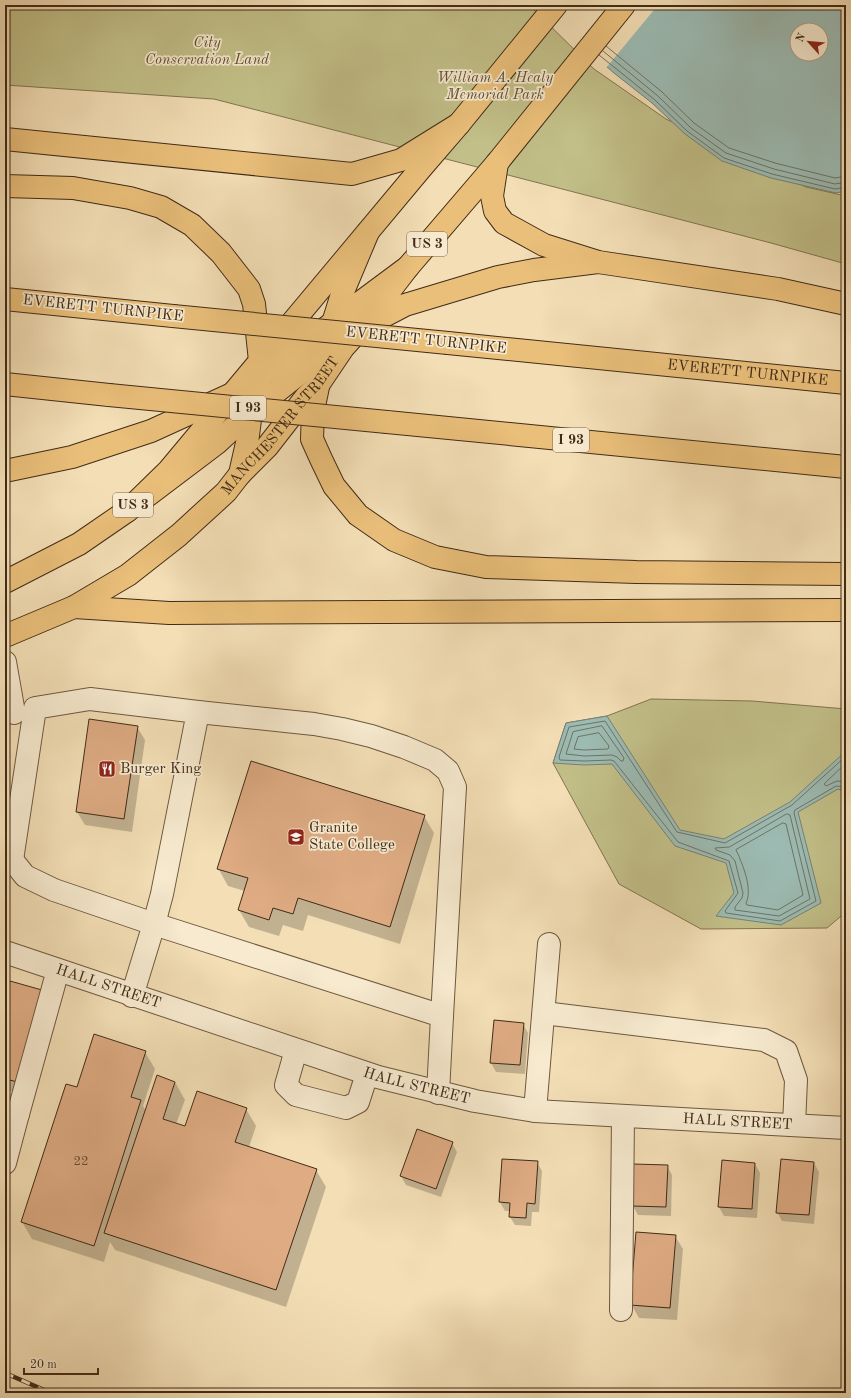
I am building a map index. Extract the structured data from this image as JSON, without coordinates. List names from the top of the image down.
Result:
{
  "streets": {
    "main road": [
      "US 3",
      "EVERETT TURNPIKE",
      "I 93",
      "MANCHESTER STREET"
    ],
    "street": ["HALL STREET"]
  },
  "parks": ["City Conservation Land", "William A. Healy Memorial Park"],
  "places": {
    "restaurant": ["Burger King"],
    "school or university": ["Granite State College"]
  },
  "house_numbers": ["22"],
  "scale_bar": "20 m",
  "north": "top left"
}
